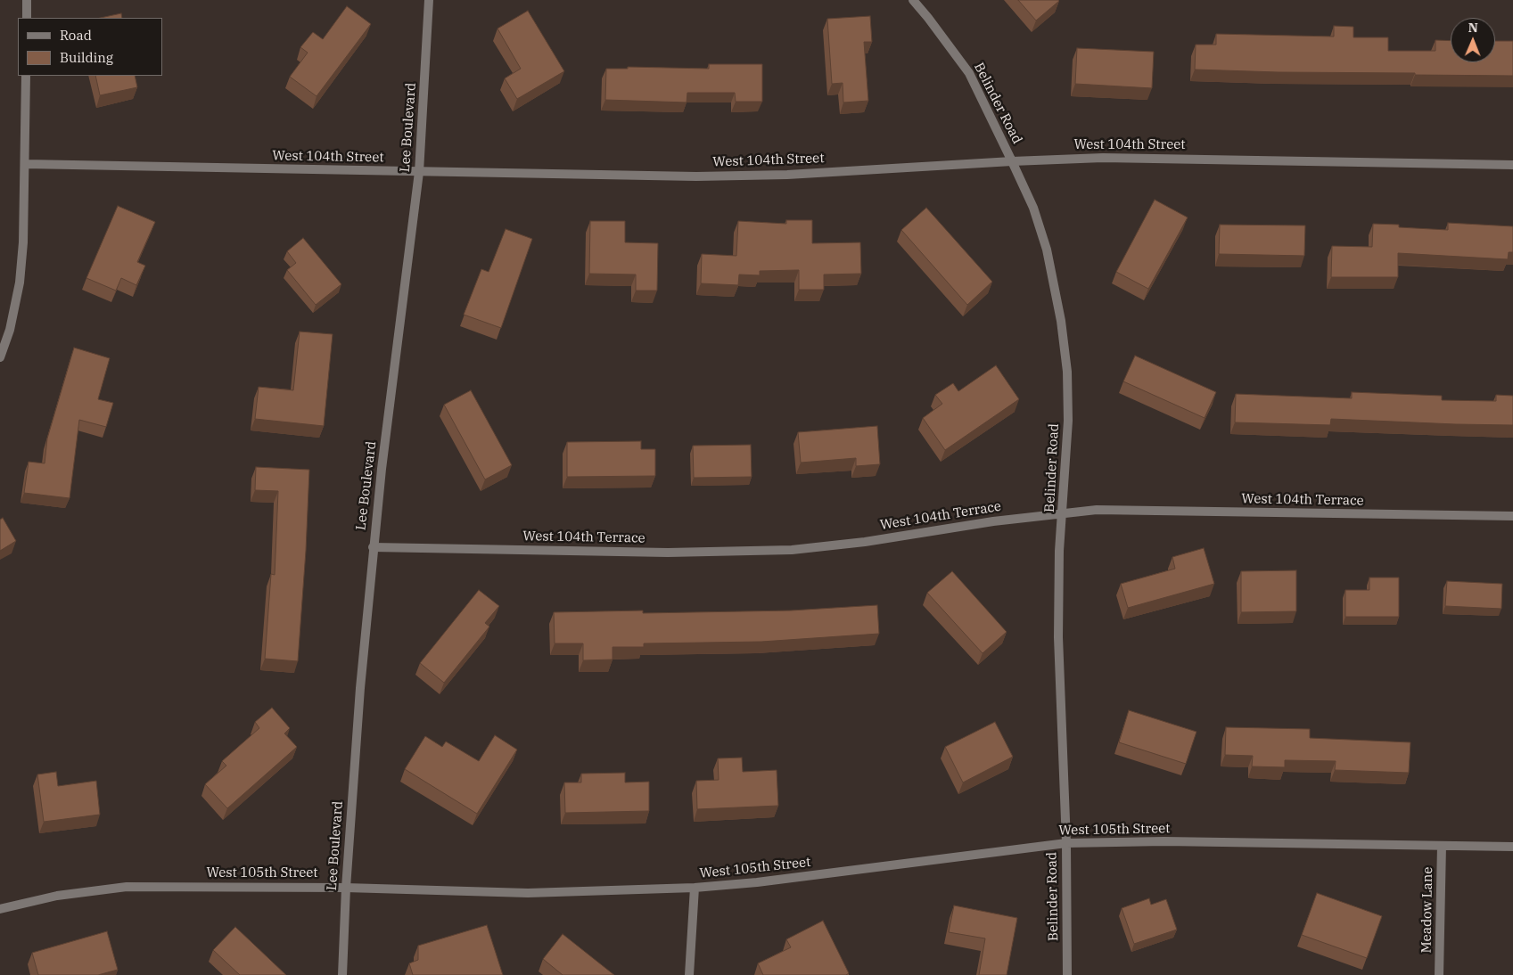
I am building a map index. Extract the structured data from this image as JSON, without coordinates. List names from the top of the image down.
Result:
{
  "streets": {
    "street": [
      "Belinder Road",
      "Lee Boulevard",
      "West 104th Street",
      "West 104th Terrace",
      "West 105th Street",
      "Meadow Lane"
    ]
  },
  "crossings": [
    ["Belinder Road", "West 104th Street"],
    ["Belinder Road", "West 104th Terrace"],
    ["Belinder Road", "West 105th Street"],
    ["Lee Boulevard", "West 104th Street"],
    ["Lee Boulevard", "West 104th Terrace"],
    ["Lee Boulevard", "West 105th Street"],
    ["West 105th Street", "Meadow Lane"]
  ],
  "legend": ["Road", "Building"],
  "north": "top"
}
